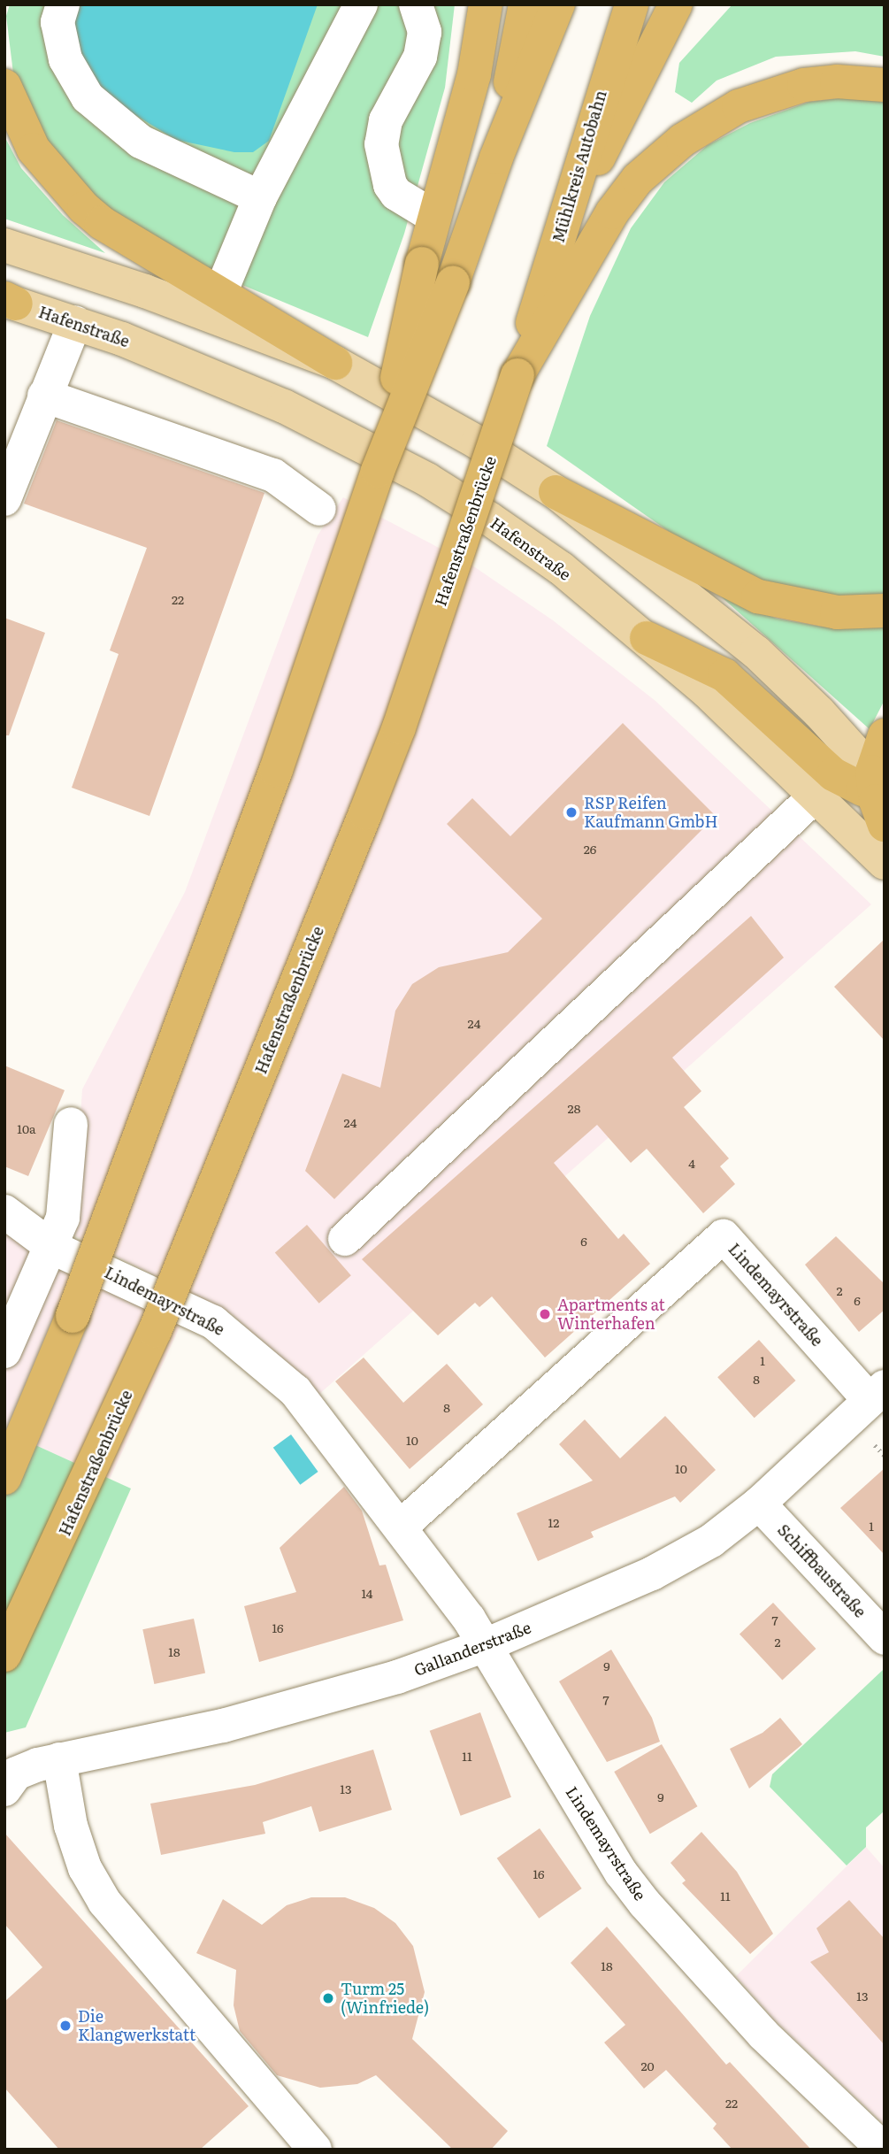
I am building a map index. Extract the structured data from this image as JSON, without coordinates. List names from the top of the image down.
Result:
{
  "streets": {
    "highway": ["Mühlkreis Autobahn", "Hafenstraßenbrücke"],
    "main road": ["Hafenstraße"],
    "street": ["Lindemayrstraße", "Schiffbaustraße", "Gallanderstraße"]
  },
  "crossings": [
    ["Mühlkreis Autobahn", "Hafenstraßenbrücke"],
    ["Lindemayrstraße", "Gallanderstraße"],
    ["Schiffbaustraße", "Gallanderstraße"]
  ],
  "places": [
    "RSP Reifen Kaufmann GmbH",
    "Apartments at Winterhafen",
    "Turm 25 (Winfriede)",
    "Die Klangwerkstatt"
  ],
  "house_numbers": [
    "22",
    "26",
    "24",
    "28",
    "24",
    "10a",
    "4",
    "6",
    "2",
    "6",
    "1",
    "8",
    "8",
    "10",
    "10",
    "12",
    "1",
    "14",
    "7",
    "16",
    "2",
    "18",
    "9",
    "7",
    "11",
    "13",
    "9",
    "16",
    "11",
    "18",
    "13",
    "20",
    "22"
  ]
}
